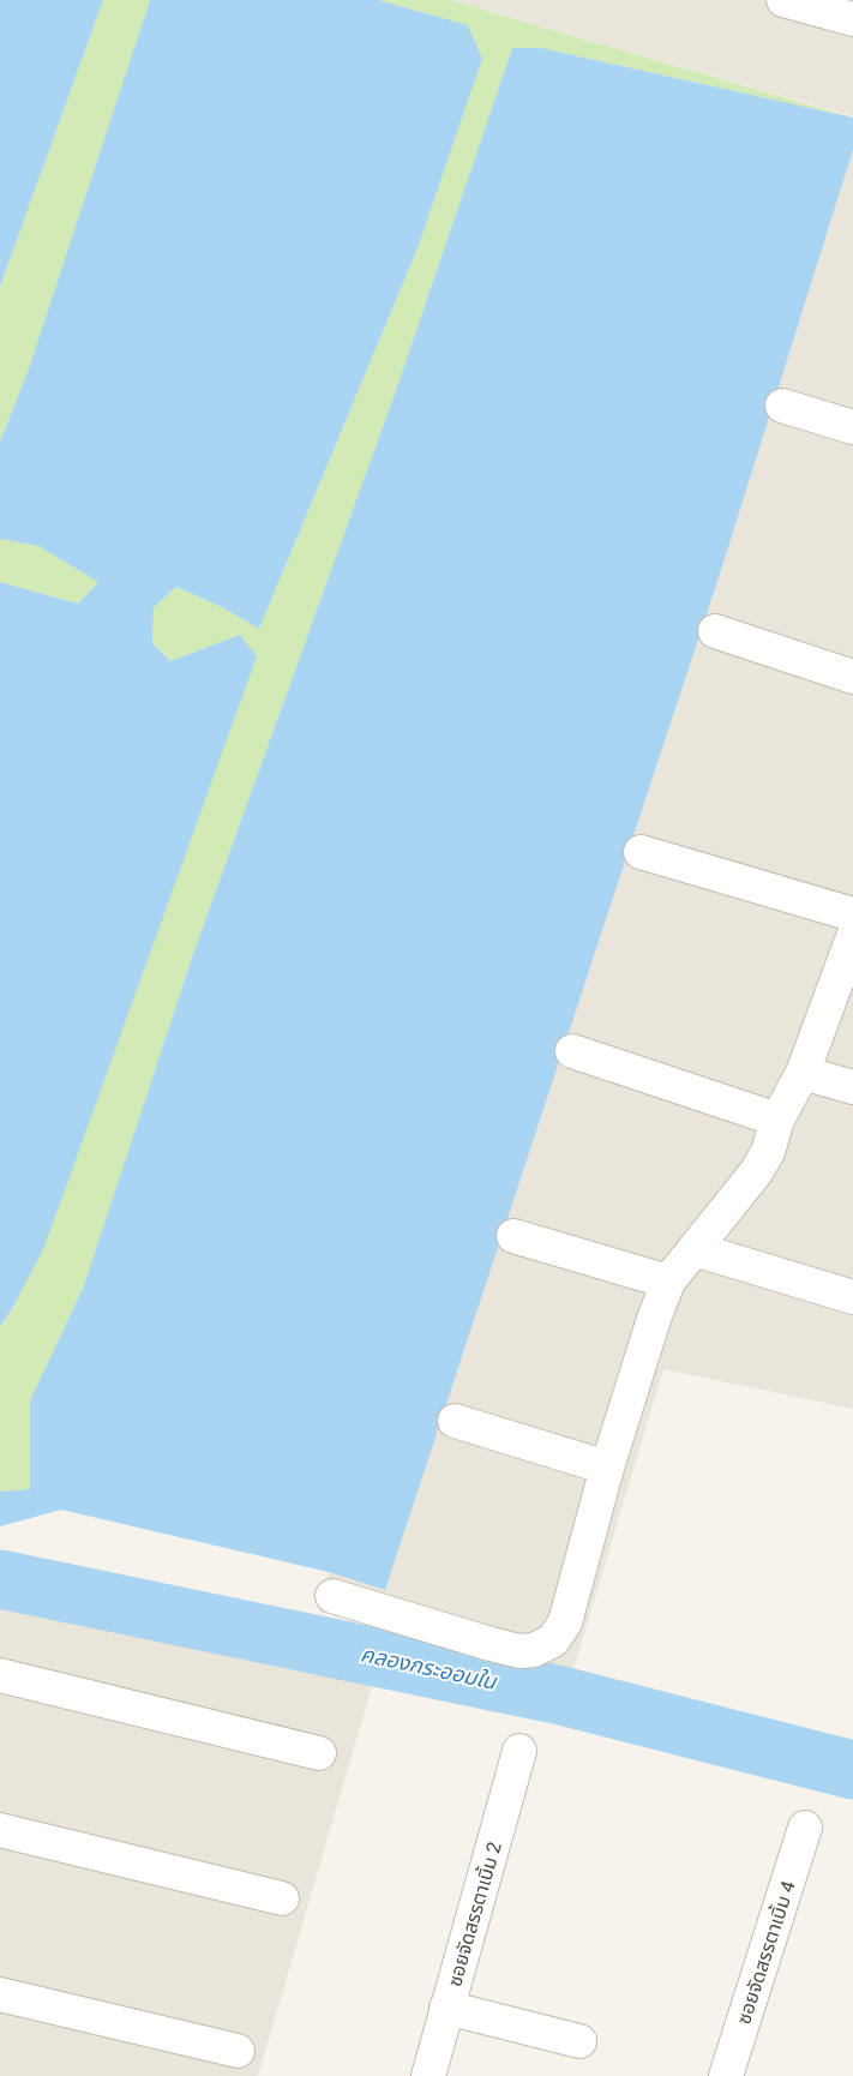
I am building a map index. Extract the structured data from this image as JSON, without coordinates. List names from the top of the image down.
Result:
{
  "streets": {
    "street": ["ซอยจัดสรรตาเบิ้ม 2", "ซอยจัดสรรตาเบิ้ม 4"]
  },
  "water": ["คลองกระออมใน"]
}
